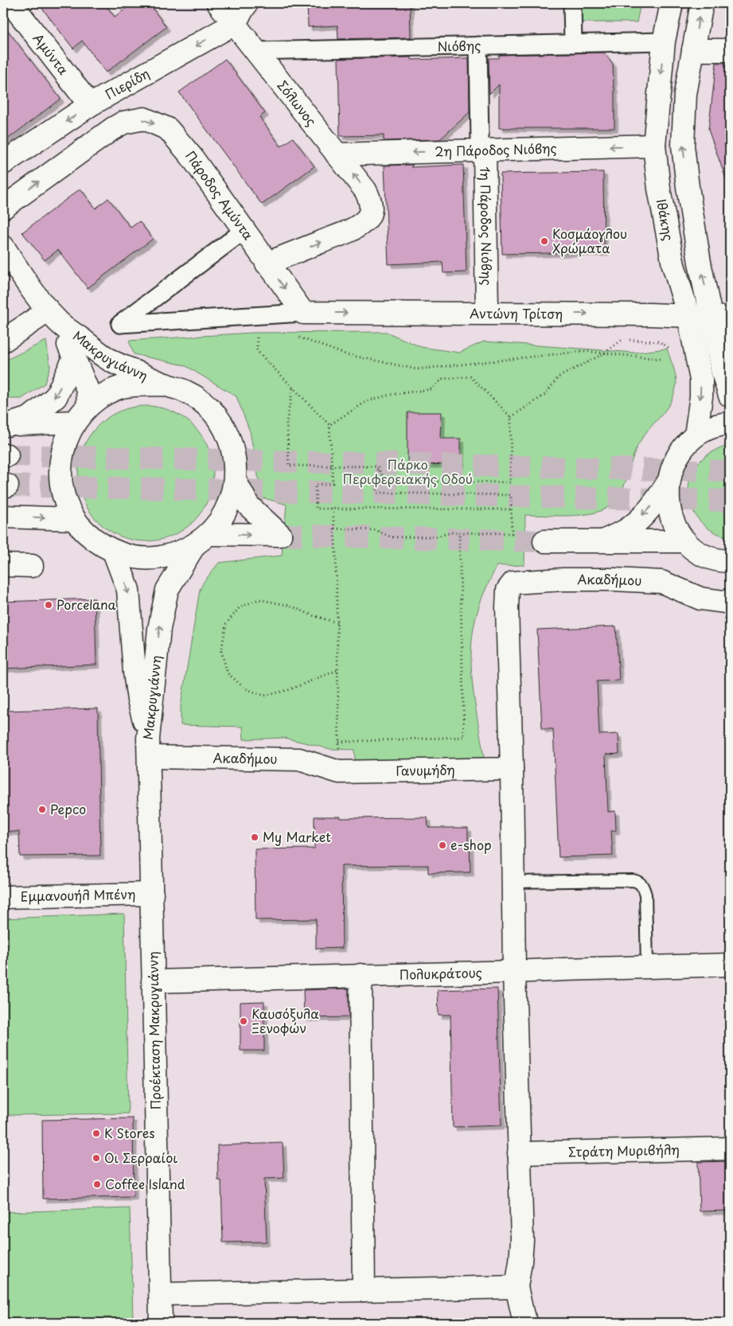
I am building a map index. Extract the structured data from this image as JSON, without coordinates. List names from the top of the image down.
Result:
{
  "streets": {
    "main road": [
      "Αμύντα",
      "Πιερίδη",
      "Σόλωνος",
      "2η Πάροδος Νιόβης",
      "Πάροδος Αμύντα",
      "Ιθάκης",
      "1η Πάροδος Νιόβης",
      "Αντώνη Τρίτση",
      "Μακρυγιάννη",
      "Ακαδήμου",
      "Γανυμήδη",
      "Εμμανουήλ Μπένη",
      "Πολυκράτους",
      "Προέκταση Μακρυγιάννη",
      "Στράτη Μυριβήλη"
    ],
    "street": ["Νιόβης"]
  },
  "crossings": [
    ["Νιόβης", "Σόλωνος"],
    ["Νιόβης", "Ιθάκης"],
    ["Νιόβης", "1η Πάροδος Νιόβης"],
    ["Αμύντα", "Πιερίδη"],
    ["Πιερίδη", "Σόλωνος"],
    ["Σόλωνος", "2η Πάροδος Νιόβης"],
    ["Σόλωνος", "Πάροδος Αμύντα"],
    ["2η Πάροδος Νιόβης", "Ιθάκης"],
    ["2η Πάροδος Νιόβης", "1η Πάροδος Νιόβης"],
    ["Πάροδος Αμύντα", "Αντώνη Τρίτση"],
    ["Ιθάκης", "Αντώνη Τρίτση"],
    ["1η Πάροδος Νιόβης", "Αντώνη Τρίτση"],
    ["Μακρυγιάννη", "Ακαδήμου"],
    ["Μακρυγιάννη", "Προέκταση Μακρυγιάννη"],
    ["Ακαδήμου", "Γανυμήδη"],
    ["Ακαδήμου", "Προέκταση Μακρυγιάννη"],
    ["Εμμανουήλ Μπένη", "Προέκταση Μακρυγιάννη"],
    ["Πολυκράτους", "Προέκταση Μακρυγιάννη"]
  ],
  "one_way": ["Πιερίδη", "2η Πάροδος Νιόβης", "Αντώνη Τρίτση"],
  "parks": ["Πάρκο Περιφερειακής Οδού"],
  "places": [
    "Κοσμάογλου Χρώματα",
    "Porcelana",
    "Pepco",
    "Μy Μarket",
    "e-shop",
    "Καυσόξυλα Ξενοφών",
    "K Stores",
    "Οι Σερραίοι",
    "Coffee Island"
  ]
}
